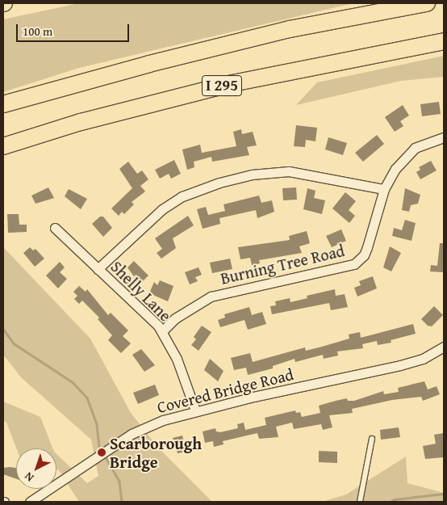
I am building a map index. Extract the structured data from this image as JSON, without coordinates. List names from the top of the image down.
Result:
{
  "streets": {
    "highway": ["I 295"],
    "street": ["Burning Tree Road", "Shelly Lane", "Covered Bridge Road"]
  },
  "crossings": [
    ["Burning Tree Road", "Shelly Lane"],
    ["Shelly Lane", "Covered Bridge Road"]
  ],
  "places": ["Scarborough Bridge"],
  "scale_bar": "100 m",
  "north": "bottom left"
}
